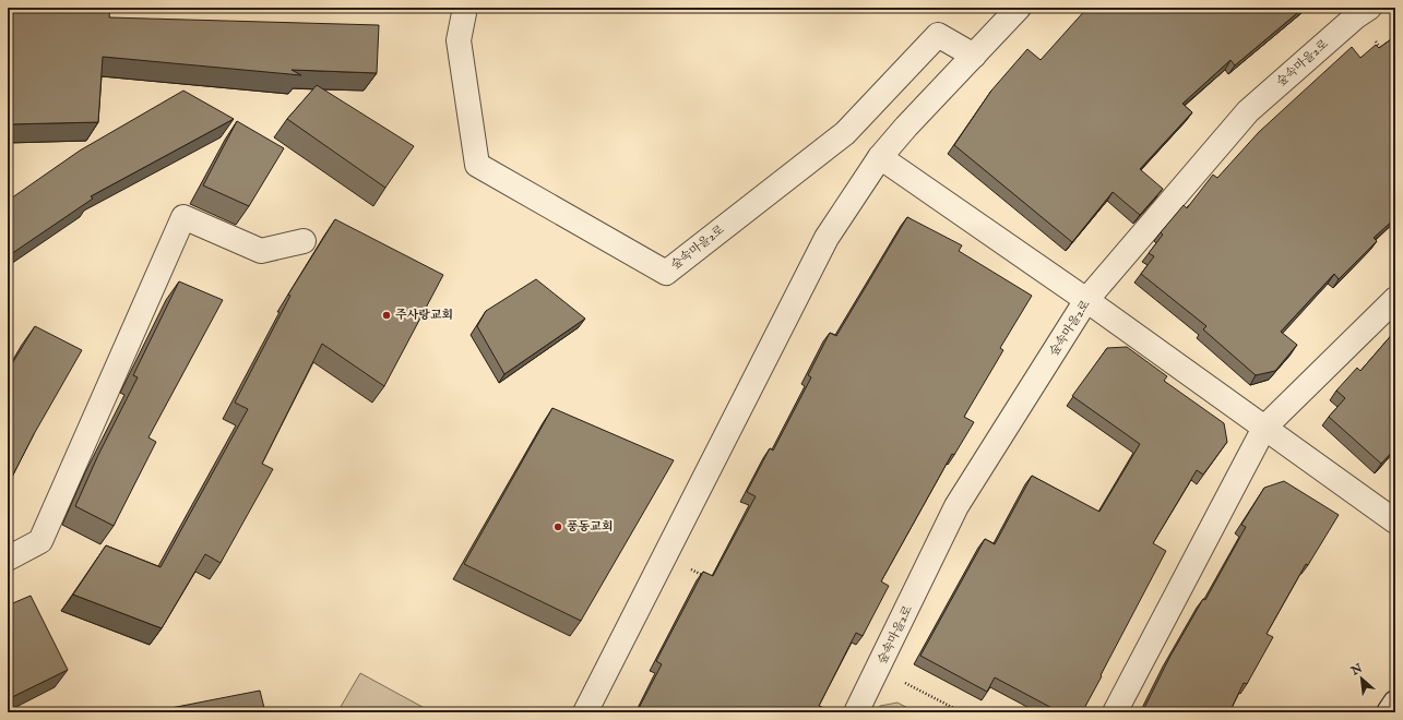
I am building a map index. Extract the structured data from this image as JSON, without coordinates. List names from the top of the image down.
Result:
{
  "streets": {
    "street": ["숲속마을2로"]
  },
  "places": ["주사랑교회", "풍동교회"],
  "north": "top left"
}
